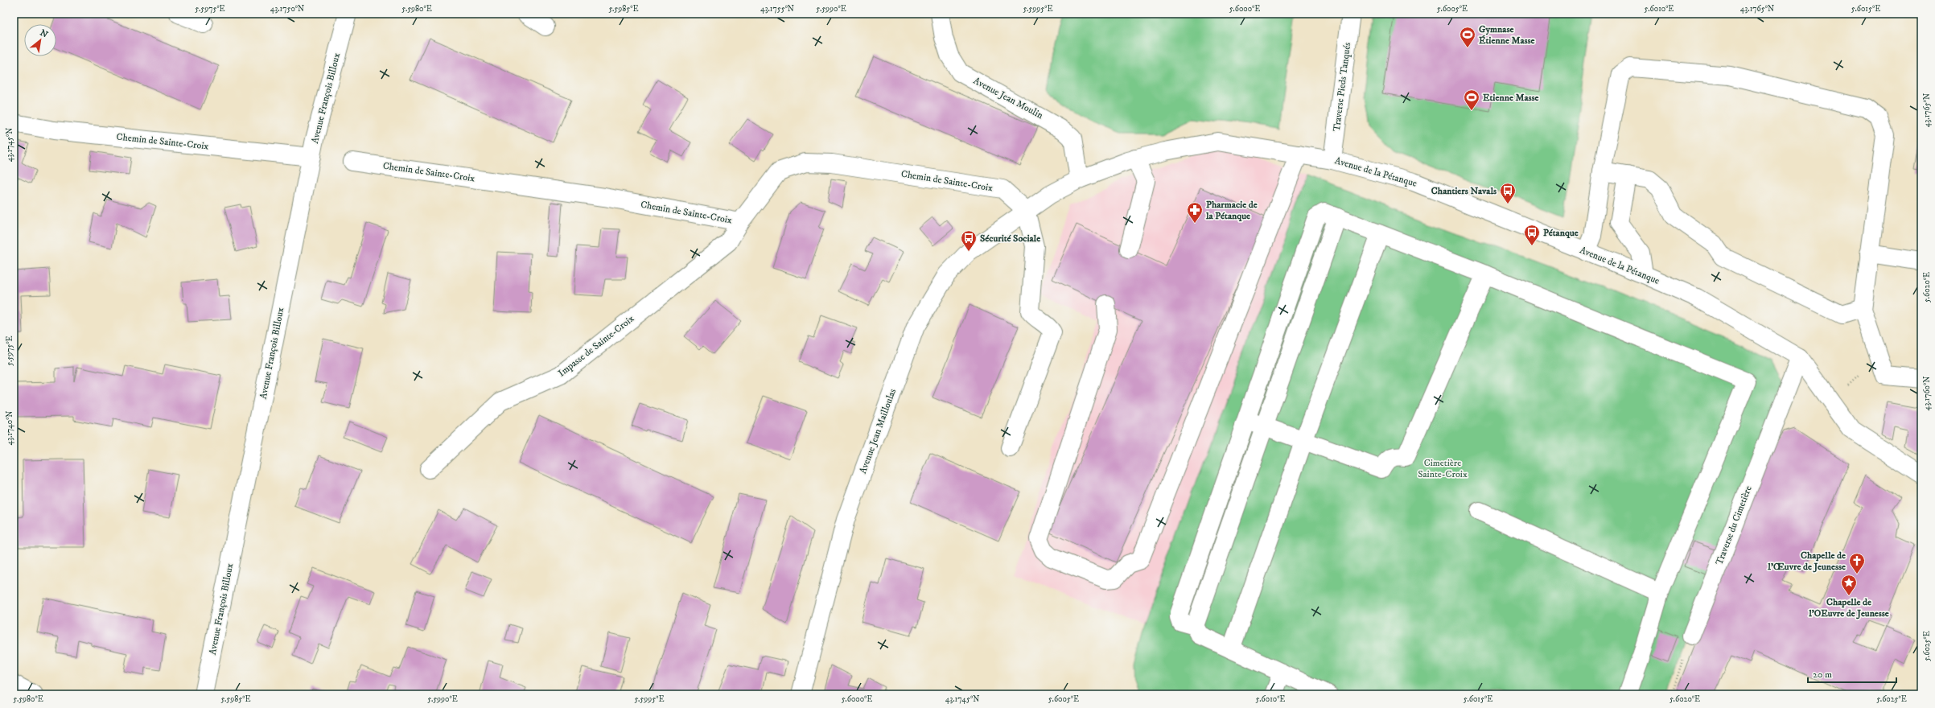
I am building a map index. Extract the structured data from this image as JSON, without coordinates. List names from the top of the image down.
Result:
{
  "streets": {
    "street": [
      "Traverse Pieds Tanqués",
      "Avenue François Billoux",
      "Avenue Jean Moulin",
      "Chemin de Sainte-Croix",
      "Avenue de la Pétanque",
      "Impasse de Sainte-Croix",
      "Avenue Jean Mailloulas",
      "Traverse du Cimetière"
    ]
  },
  "crossings": [
    ["Traverse Pieds Tanqués", "Avenue de la Pétanque"],
    ["Avenue François Billoux", "Chemin de Sainte-Croix"],
    ["Avenue Jean Moulin", "Avenue de la Pétanque"],
    ["Chemin de Sainte-Croix", "Avenue de la Pétanque"],
    ["Chemin de Sainte-Croix", "Impasse de Sainte-Croix"],
    ["Chemin de Sainte-Croix", "Avenue Jean Mailloulas"],
    ["Avenue de la Pétanque", "Avenue Jean Mailloulas"],
    ["Avenue de la Pétanque", "Traverse du Cimetière"]
  ],
  "parks": ["Cimetière Sainte-Croix"],
  "places": {
    "sports": ["Gymnase Étienne Masse", "Etienne Masse"],
    "bus stop": ["Chantiers Navals", "Pétanque", "Sécurité Sociale"],
    "pharmacy": ["Pharmacie de la Pétanque"],
    "church": ["Chapelle de l'Œuvre de Jeunesse"],
    "place": ["Chapelle de l'OEuvre de Jeunesse"]
  },
  "scale_bar": "20 m",
  "north": "top right",
  "coordinates": [
    "5.5975°E",
    "43.1750°N",
    "5.5980°E",
    "5.5985°E",
    "43.1755°N",
    "5.5990°E",
    "5.5995°E",
    "5.6000°E",
    "5.6005°E",
    "5.6010°E",
    "43.1765°N",
    "5.6015°E",
    "43.1745°N",
    "5.6020°E",
    "43.1760°N",
    "43.1740°N",
    "5.6025°E"
  ]
}
